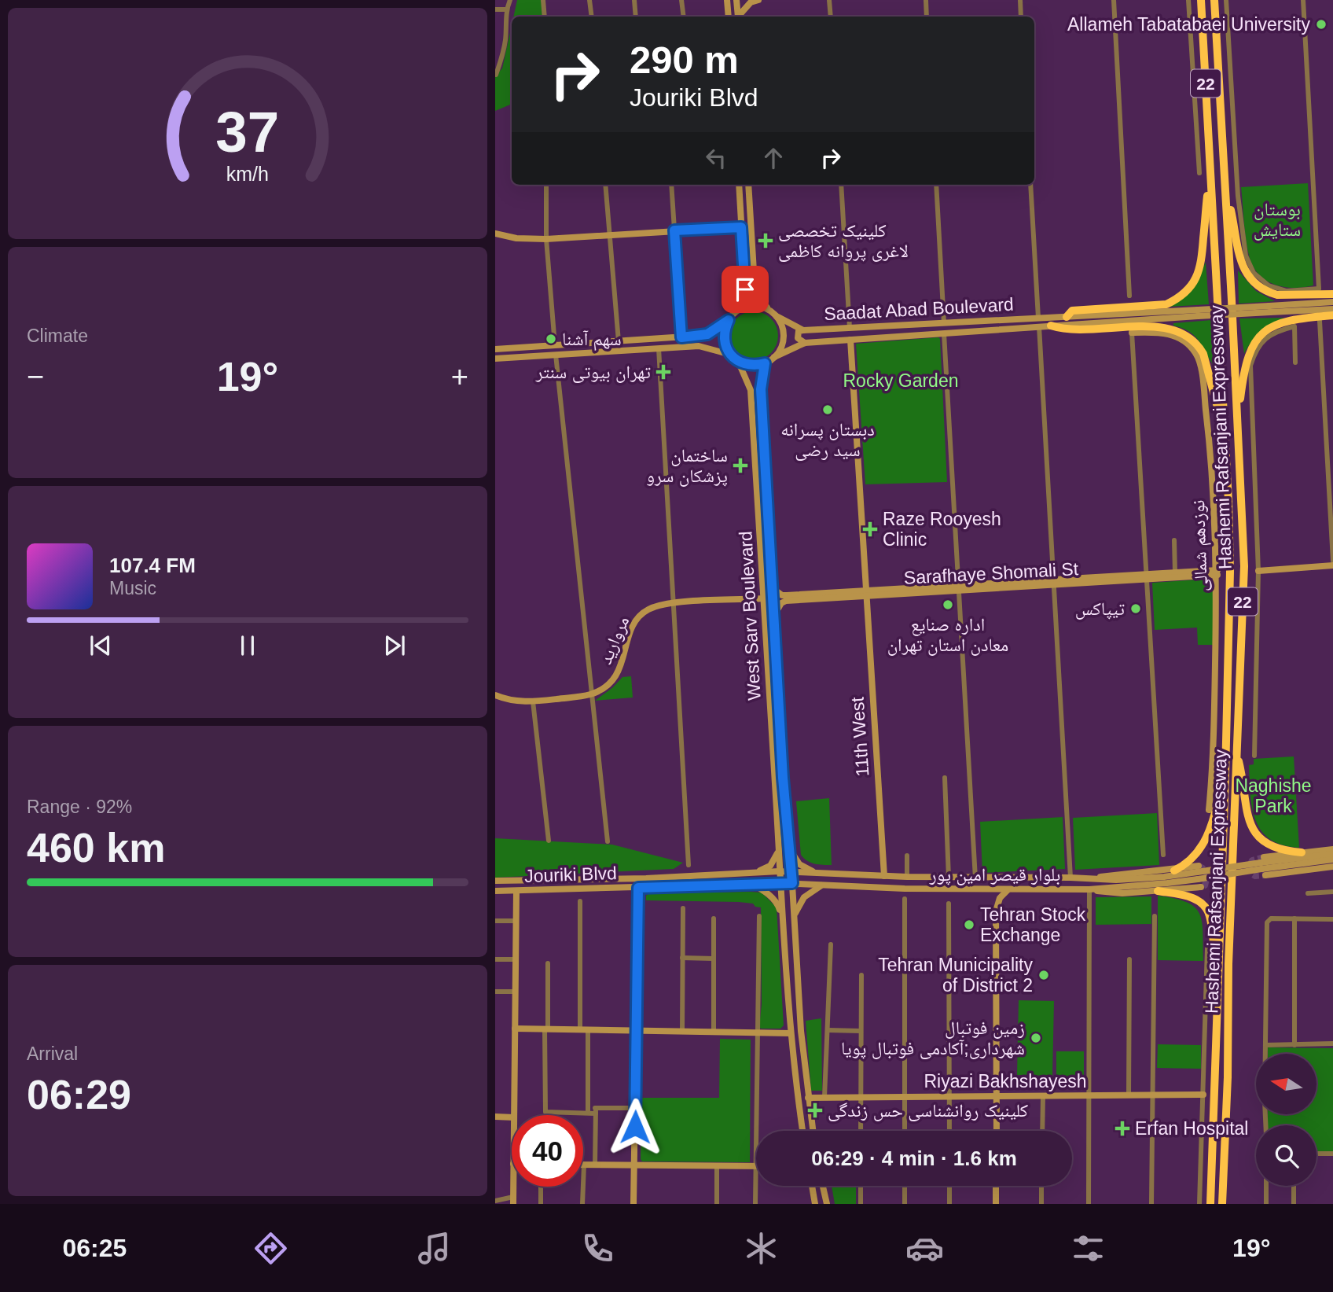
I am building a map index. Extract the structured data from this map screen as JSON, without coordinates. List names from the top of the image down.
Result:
{
  "streets": {
    "highway": ["22", "Hashemi Rafsanjani Expressway"],
    "main road": [
      "Saadat Abad Boulevard",
      "نوزدهم شمالی",
      "Sarafhaye Shomali St",
      "West Sarv Boulevard",
      "مروارید",
      "11th West",
      "Jouriki Blvd",
      "بلوار قیصر امین پور",
      "Riyazi Bakhshayesh"
    ]
  },
  "crossings": [
    ["Saadat Abad Boulevard", "West Sarv Boulevard"],
    ["Saadat Abad Boulevard", "11th West"],
    ["نوزدهم شمالی", "Sarafhaye Shomali St"],
    ["Sarafhaye Shomali St", "West Sarv Boulevard"],
    ["Sarafhaye Shomali St", "11th West"],
    ["West Sarv Boulevard", "مروارید"],
    ["West Sarv Boulevard", "Jouriki Blvd"],
    ["West Sarv Boulevard", "بلوار قیصر امین پور"],
    ["11th West", "بلوار قیصر امین پور"],
    ["Jouriki Blvd", "بلوار قیصر امین پور"]
  ],
  "parks": ["بوستان ستایش", "Rocky Garden", "Naghishe Park"],
  "places": {
    "other": [
      "Allameh Tabatabaei University",
      "سهم آشنا",
      "دبستان پسرانه سید رضی",
      "اداره صنایع معادن استان تهران",
      "تیپاکس",
      "Tehran Stock Exchange",
      "Tehran Municipality of District 2",
      "زمین فوتبال شهرداری;آکادمی فوتبال پویا"
    ],
    "health": [
      "کلینیک تخصصی لاغری پروانه کاظمی",
      "تهران بیوتی سنتر",
      "ساختمان پزشکان سرو",
      "Raze Rooyesh Clinic",
      "کلینیک روانشناسی حس زندگی",
      "Erfan Hospital"
    ]
  },
  "north": "left",
  "page": {
    "turn": ["290 m", "Jouriki Blvd"],
    "tile": [
      "Climate",
      ["Range · 92%", "460 km"],
      ["Arrival", "06:29"]
    ],
    "heat": ["−", "19°", "+"],
    "song": ["107.4 FM", "Music"],
    "limit": "40",
    "trip": "06:29 · 4 min · 1.6 km",
    "tabs": ["06:25", "19°"],
    "gauge": ["37", "km/h"]
  }
}
